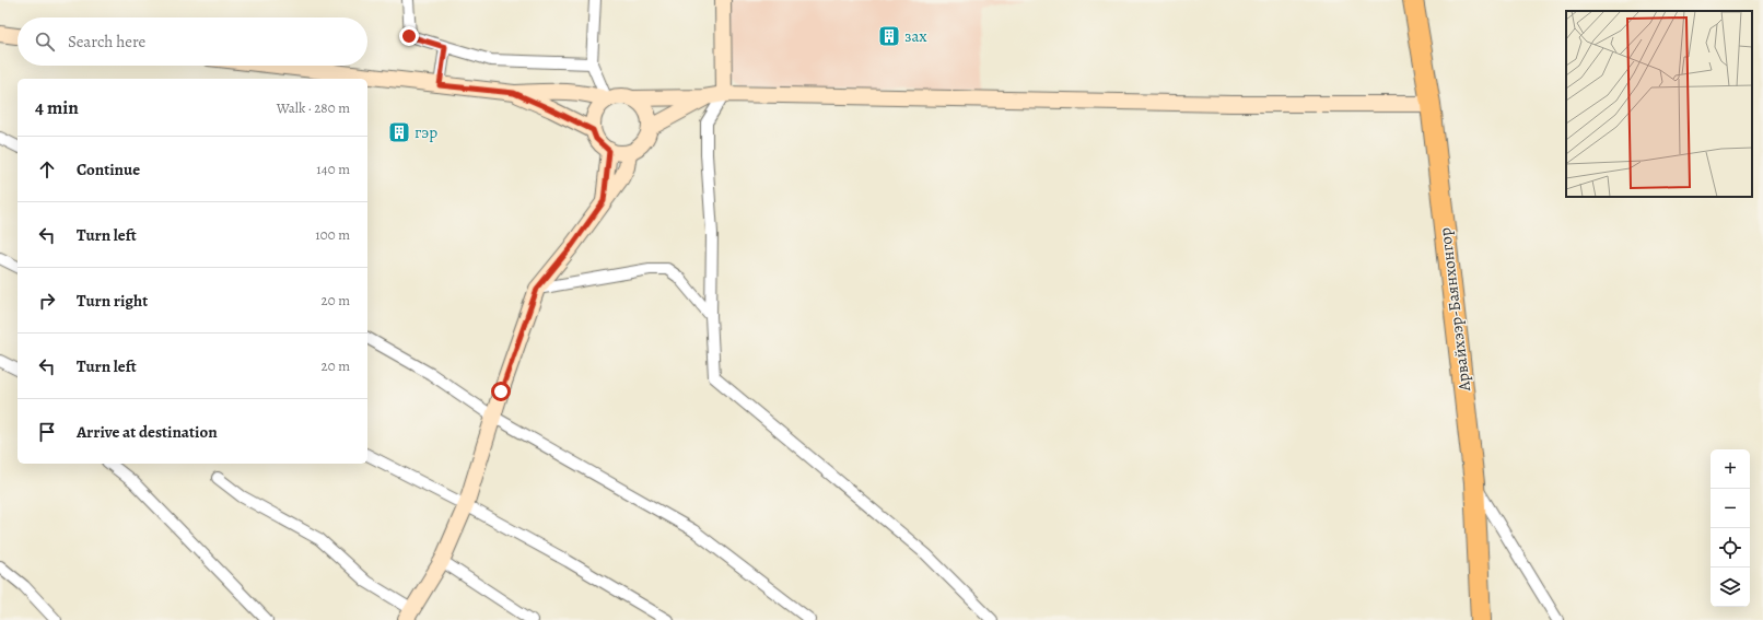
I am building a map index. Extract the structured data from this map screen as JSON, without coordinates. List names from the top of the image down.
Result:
{
  "streets": {
    "highway": ["Арвайхээр-Баянхонгор"]
  },
  "places": {
    "building": ["зах", "гэр"]
  },
  "page": {
    "search": "Search here",
    "heading": ["4 min", "Walk · 280 m"],
    "list": [
      ["Continue", "140 m"],
      ["Turn left", "100 m"],
      ["Turn right", "20 m"],
      ["Turn left", "20 m"],
      "Arrive at destination"
    ],
    "map_buttons": ["+", "−"]
  }
}
